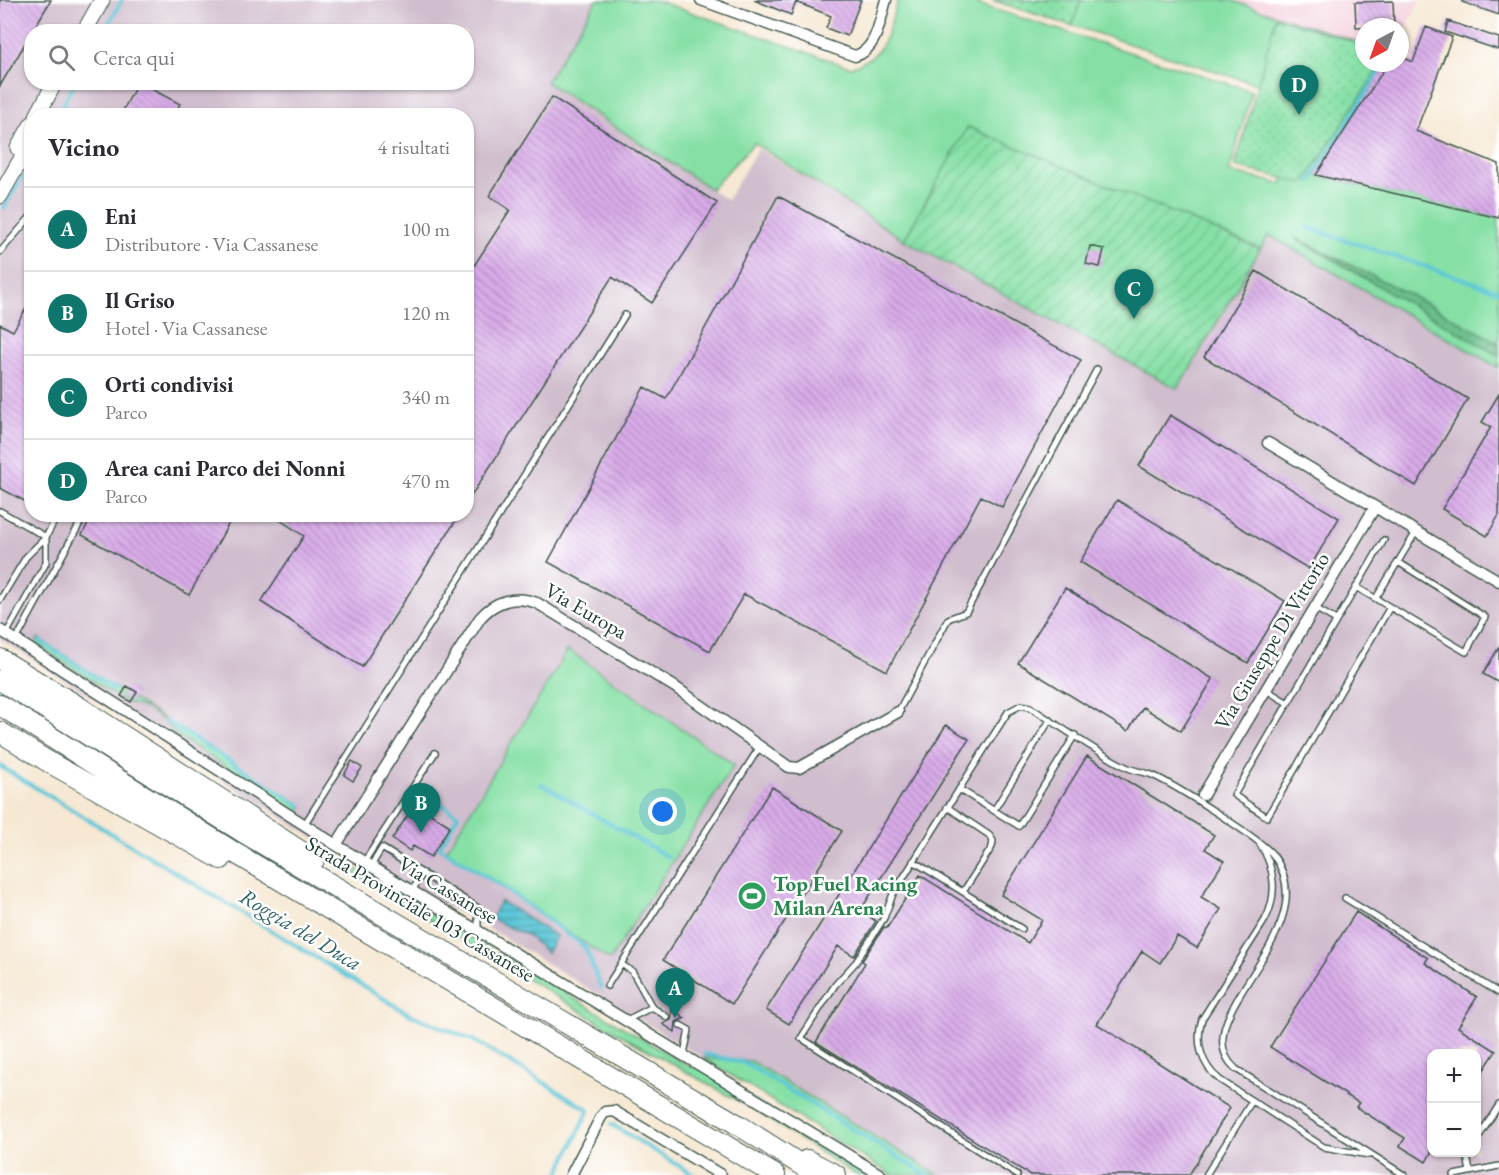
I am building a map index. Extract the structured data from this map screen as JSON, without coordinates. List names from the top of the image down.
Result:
{
  "streets": {
    "highway": ["Strada Provinciale 103 Cassanese"],
    "street": ["Via Europa", "Via Giuseppe Di Vittorio", "Via Cassanese"]
  },
  "crossings": [
    ["Via Europa", "Via Cassanese"]
  ],
  "water": ["Roggia del Duca"],
  "places": {
    "sports": ["Top Fuel Racing Milan Arena"]
  },
  "north": "bottom left",
  "page": {
    "search": "Cerca qui",
    "pins": [
      "D",
      "C",
      "B",
      "A"
    ],
    "heading": ["Vicino", "4 risultati"],
    "list": [
      {
        "mark": "A",
        "name": "Eni",
        "note": "Distributore · Via Cassanese",
        "value": "100 m"
      },
      {
        "mark": "B",
        "name": "Il Griso",
        "note": "Hotel · Via Cassanese",
        "value": "120 m"
      },
      {
        "mark": "C",
        "name": "Orti condivisi",
        "note": "Parco",
        "value": "340 m"
      },
      {
        "mark": "D",
        "name": "Area cani Parco dei Nonni",
        "note": "Parco",
        "value": "470 m"
      }
    ],
    "map_buttons": ["+", "−"]
  }
}
